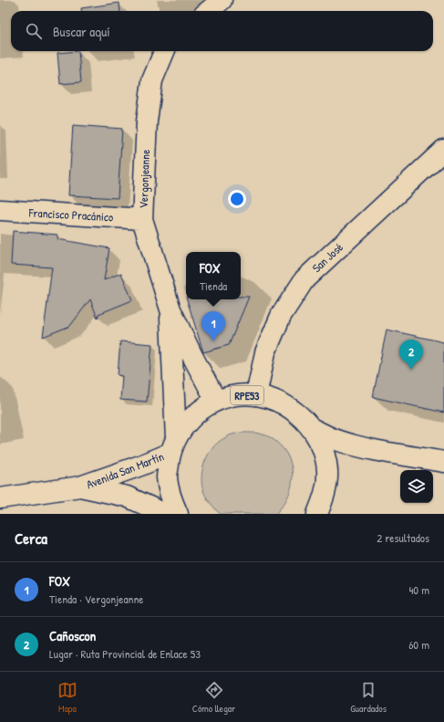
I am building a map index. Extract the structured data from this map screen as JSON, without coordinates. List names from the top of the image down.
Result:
{
  "streets": {
    "street": [
      "Vergonjeanne",
      "Francisco Pracánico",
      "San José",
      "RPE53",
      "Avenida San Martín"
    ]
  },
  "crossings": [
    ["Vergonjeanne", "Francisco Pracánico"],
    ["Vergonjeanne", "RPE53"],
    ["Vergonjeanne", "Avenida San Martín"],
    ["San José", "RPE53"],
    ["RPE53", "Avenida San Martín"]
  ],
  "page": {
    "search": "Buscar aquí",
    "popup": ["FOX", "Tienda"],
    "pins": ["1", "2"],
    "heading": ["Cerca", "2 resultados"],
    "list": [
      {
        "mark": "1",
        "name": "FOX",
        "note": "Tienda · Vergonjeanne",
        "value": "40 m"
      },
      {
        "mark": "2",
        "name": "Cañoscon",
        "note": "Lugar · Ruta Provincial de Enlace 53",
        "value": "60 m"
      }
    ],
    "nav": ["Mapa", "Cómo llegar", "Guardados"]
  }
}
